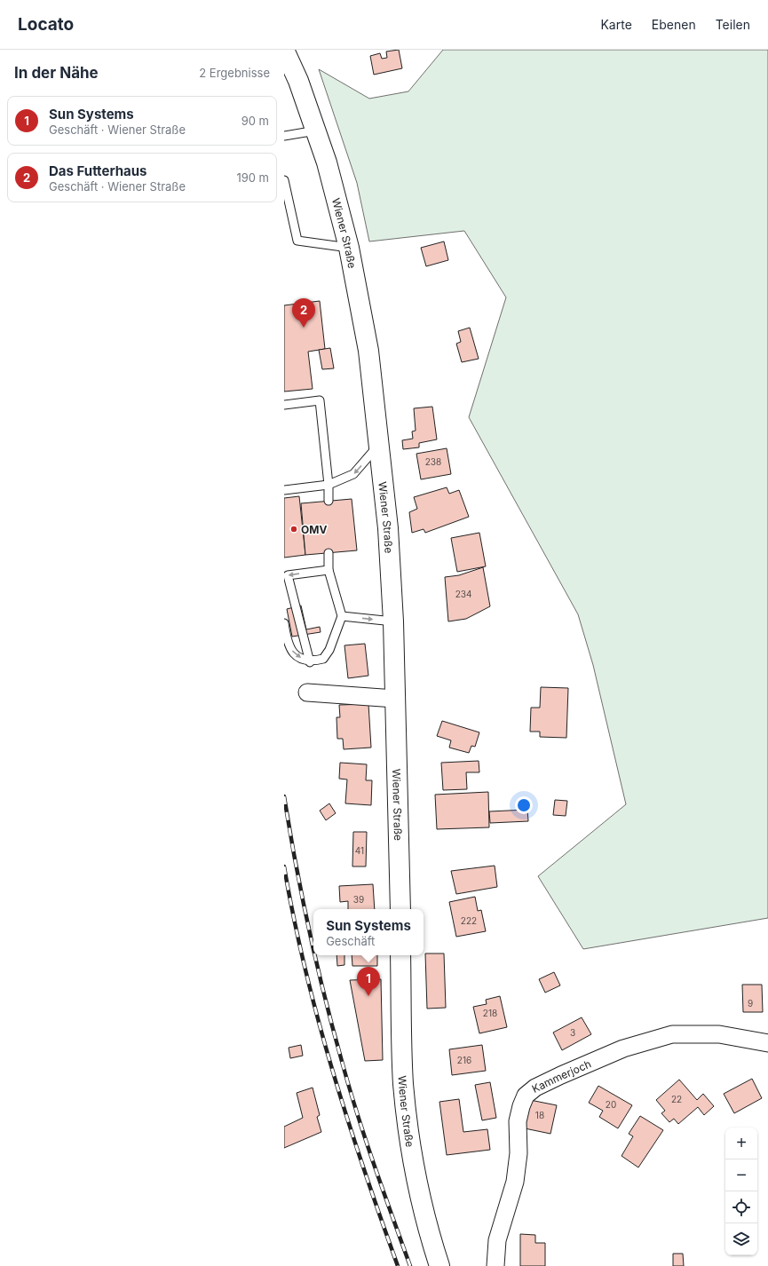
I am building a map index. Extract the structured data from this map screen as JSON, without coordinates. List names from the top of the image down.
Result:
{
  "streets": {
    "main road": ["Wiener Straße"],
    "street": ["Kammerjoch"]
  },
  "places": ["OMV"],
  "house_numbers": [
    "238",
    "234",
    "41",
    "39",
    "222",
    "9",
    "218",
    "3",
    "216",
    "22",
    "20",
    "18"
  ],
  "page": {
    "header": "Locato",
    "nav": ["Karte", "Ebenen", "Teilen"],
    "heading": ["In der Nähe", "2 Ergebnisse"],
    "list": [
      {
        "mark": "1",
        "name": "Sun Systems",
        "note": "Geschäft · Wiener Straße",
        "value": "90 m"
      },
      {
        "mark": "2",
        "name": "Das Futterhaus",
        "note": "Geschäft · Wiener Straße",
        "value": "190 m"
      }
    ],
    "pins": ["2", "1"],
    "popup": ["Sun Systems", "Geschäft"],
    "map_buttons": ["+", "−"]
  }
}
